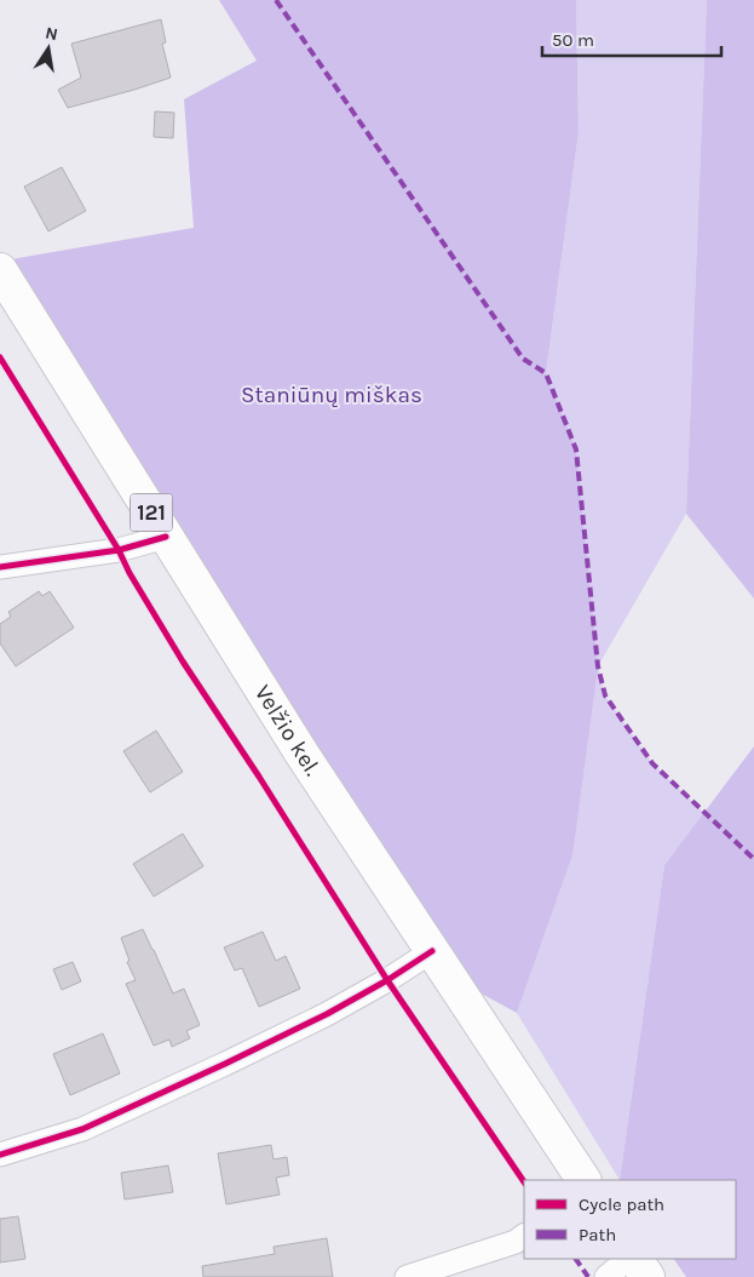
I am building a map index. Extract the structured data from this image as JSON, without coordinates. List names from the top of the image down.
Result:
{
  "streets": {
    "main road": ["121", "Velžio kel."]
  },
  "parks": ["Staniūnų miškas"],
  "legend": ["Cycle path", "Path"],
  "scale_bar": "50 m",
  "north": "top"
}
